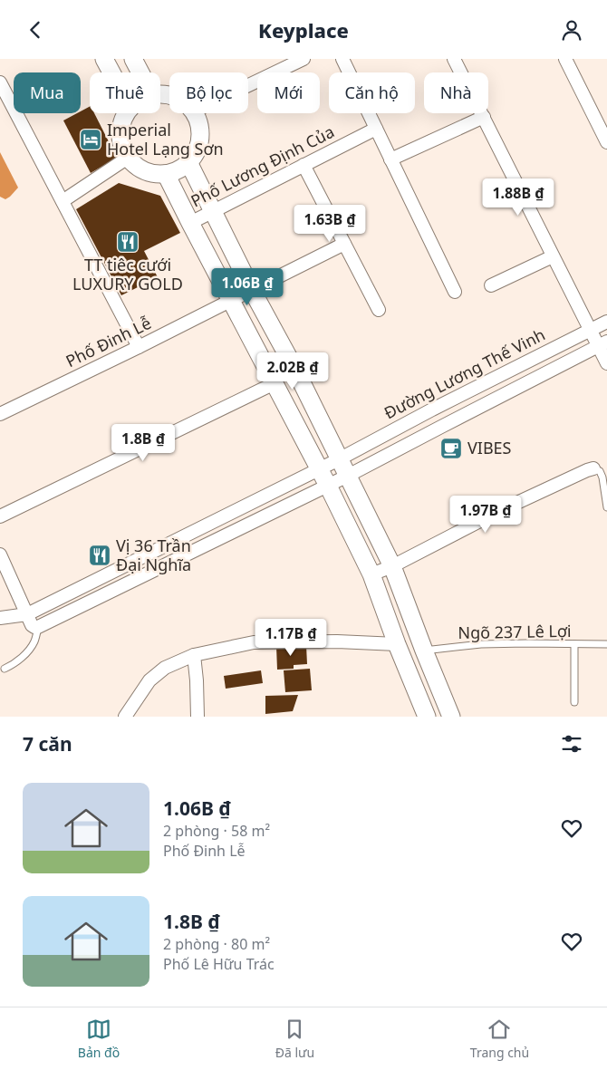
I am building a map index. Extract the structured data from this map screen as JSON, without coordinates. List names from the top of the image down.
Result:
{
  "streets": {
    "street": ["Phố Lương Định Của", "Phố Đinh Lễ", "Đường Lương Thế Vinh"],
    "lane": ["Ngõ 237 Lê Lợi"]
  },
  "places": {
    "hotel": ["Imperial Hotel Lạng Sơn"],
    "restaurant": ["TT tiêc cưới LUXURY GOLD", "Vị 36 Trần Đại Nghĩa"],
    "cafe": ["VIBES"]
  },
  "page": {
    "header": "Keyplace",
    "chip": [
      "Mua",
      "Thuê",
      "Bộ lọc",
      "Mới",
      "Căn hộ",
      "Nhà"
    ],
    "price": [
      "1.88B ₫",
      "1.63B ₫",
      "1.06B ₫",
      "2.02B ₫",
      "1.8B ₫",
      "1.97B ₫",
      "1.17B ₫"
    ],
    "heading": "7 căn",
    "list": [
      {
        "name": "1.06B ₫",
        "note": "2 phòng · 58 m² · Phố Đinh Lễ"
      },
      {
        "name": "1.8B ₫",
        "note": "2 phòng · 80 m² · Phố Lê Hữu Trác"
      }
    ],
    "tabs": ["Bản đồ", "Đã lưu", "Trang chủ"]
  }
}
